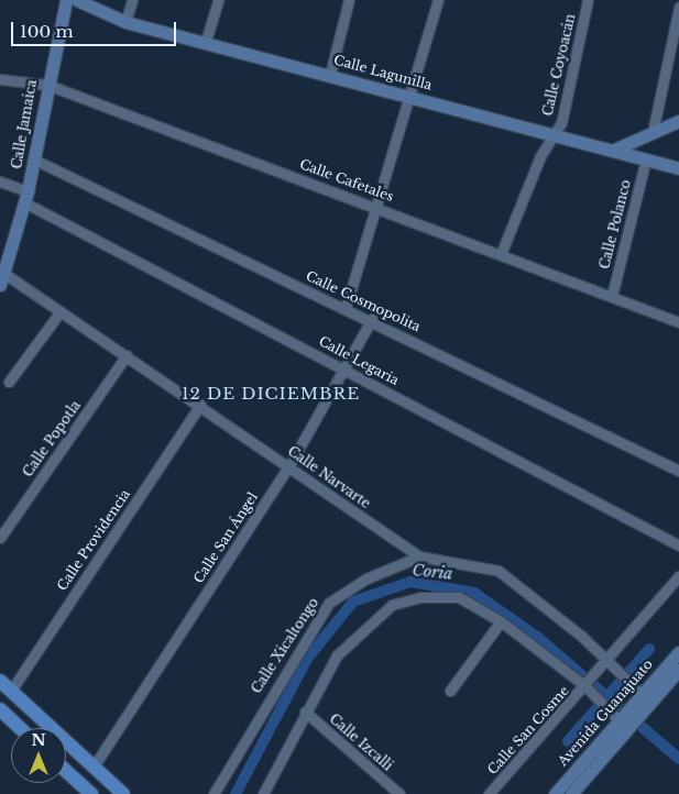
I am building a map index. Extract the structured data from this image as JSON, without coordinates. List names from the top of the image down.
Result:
{
  "streets": {
    "street": [
      "Calle Coyoacán",
      "Calle Lagunilla",
      "Calle Jamaica",
      "Calle Cafetales",
      "Calle Polanco",
      "Calle Cosmopolita",
      "Calle Legaria",
      "Calle Popotla",
      "Calle Narvarte",
      "Calle San Ángel",
      "Calle Providencia",
      "Calle Xicaltongo",
      "Avenida Guanajuato",
      "Calle San Cosme",
      "Calle Izcalli"
    ]
  },
  "crossings": [
    ["Calle Coyoacán", "Calle Lagunilla"],
    ["Calle Coyoacán", "Calle Cafetales"],
    ["Calle Lagunilla", "Calle Polanco"],
    ["Calle Jamaica", "Calle Cafetales"],
    ["Calle Jamaica", "Calle Cosmopolita"],
    ["Calle Jamaica", "Calle Legaria"],
    ["Calle Jamaica", "Calle Narvarte"],
    ["Calle Cafetales", "Calle Polanco"],
    ["Calle Cosmopolita", "Calle San Ángel"],
    ["Calle Legaria", "Calle San Ángel"],
    ["Calle Popotla", "Calle Narvarte"],
    ["Calle Narvarte", "Calle San Ángel"],
    ["Calle Narvarte", "Calle Providencia"],
    ["Calle Narvarte", "Calle Xicaltongo"],
    ["Calle Narvarte", "Avenida Guanajuato"]
  ],
  "districts": ["12 DE DICIEMBRE"],
  "water": ["Coria"],
  "scale_bar": "100 m",
  "north": "top"
}
